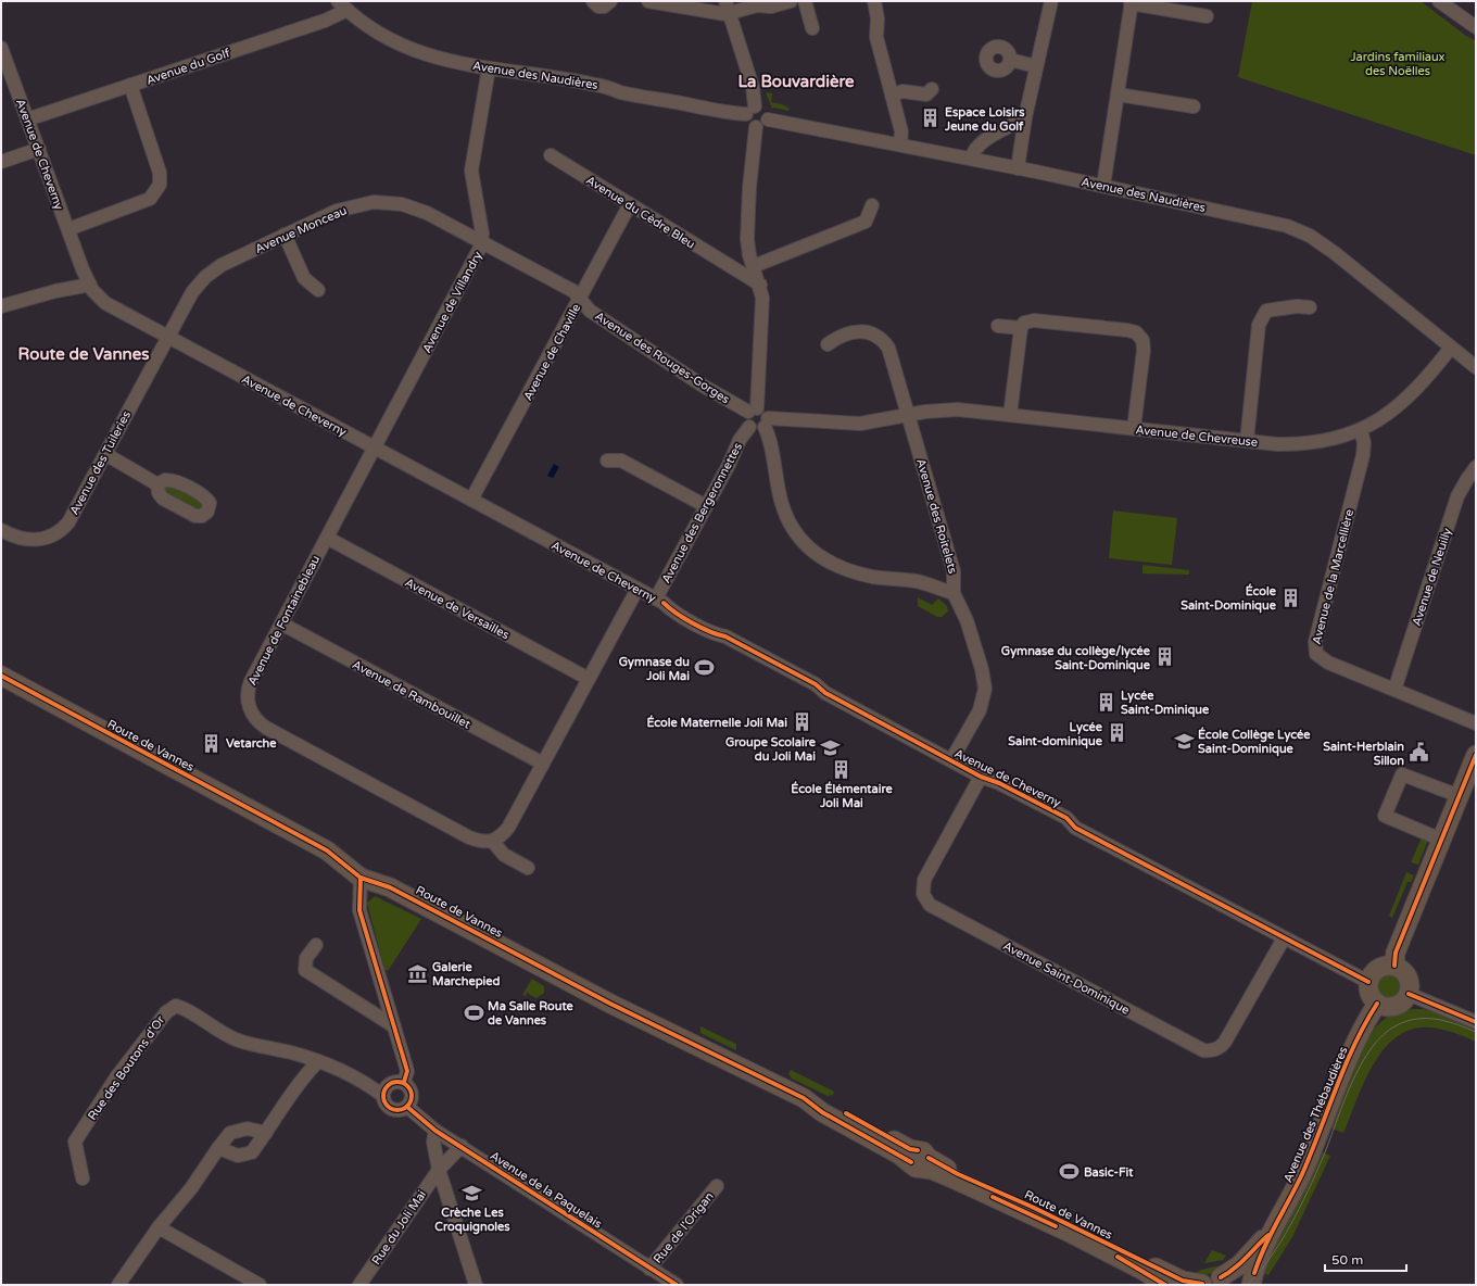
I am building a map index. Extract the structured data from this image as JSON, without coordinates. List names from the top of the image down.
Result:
{
  "streets": {
    "main road": ["Route de Vannes", "Avenue des Thébaudières"],
    "street": [
      "Avenue du Golf",
      "Avenue des Naudières",
      "Avenue de Cheverny",
      "Avenue du Cèdre Bleu",
      "Avenue Monceau",
      "Avenue de Villandry",
      "Avenue de Chaville",
      "Avenue des Rouges-Gorges",
      "Avenue de Chevreuse",
      "Avenue des Tuileries",
      "Avenue des Bergeronnettes",
      "Avenue des Roitelets",
      "Avenue de la Marcellière",
      "Avenue de Neuilly",
      "Avenue de Versailles",
      "Avenue de Fontainebleau",
      "Avenue de Rambouillet",
      "Avenue Saint-Dominique",
      "Rue des Boutons d'Or",
      "Avenue de la Paquelais",
      "Rue du Joli Mai",
      "Rue de l'Origan"
    ]
  },
  "crossings": [
    ["Avenue du Golf", "Avenue des Naudières"],
    ["Avenue du Golf", "Avenue de Cheverny"],
    ["Avenue des Naudières", "Avenue de Villandry"],
    ["Avenue des Naudières", "Avenue de Chevreuse"],
    ["Avenue de Cheverny", "Avenue Monceau"],
    ["Avenue de Cheverny", "Avenue de Villandry"],
    ["Avenue de Cheverny", "Avenue de Chaville"],
    ["Avenue de Cheverny", "Avenue des Tuileries"],
    ["Avenue de Cheverny", "Avenue des Bergeronnettes"],
    ["Avenue de Cheverny", "Avenue des Roitelets"],
    ["Avenue de Cheverny", "Avenue de Fontainebleau"],
    ["Avenue de Cheverny", "Avenue Saint-Dominique"],
    ["Avenue de Cheverny", "Avenue des Thébaudières"],
    ["Avenue du Cèdre Bleu", "Avenue de Chaville"],
    ["Avenue Monceau", "Avenue de Villandry"],
    ["Avenue Monceau", "Avenue de Chaville"],
    ["Avenue Monceau", "Avenue des Rouges-Gorges"],
    ["Avenue Monceau", "Avenue des Tuileries"],
    ["Avenue de Villandry", "Avenue de Fontainebleau"],
    ["Avenue de Chaville", "Avenue des Rouges-Gorges"],
    ["Avenue des Rouges-Gorges", "Avenue des Bergeronnettes"],
    ["Avenue de Chevreuse", "Avenue des Roitelets"],
    ["Avenue de Chevreuse", "Avenue de la Marcellière"],
    ["Avenue de la Marcellière", "Avenue de Neuilly"],
    ["Avenue de Versailles", "Avenue de Fontainebleau"],
    ["Avenue de Fontainebleau", "Avenue de Rambouillet"],
    ["Route de Vannes", "Avenue des Thébaudières"],
    ["Rue des Boutons d'Or", "Avenue de la Paquelais"],
    ["Avenue de la Paquelais", "Rue du Joli Mai"],
    ["Avenue de la Paquelais", "Rue de l'Origan"]
  ],
  "districts": ["La Bouvardière", "Route de Vannes"],
  "parks": ["Jardins familiaux des Noëlles"],
  "places": {
    "building": [
      "Espace Loisirs Jeune du Golf",
      "École Saint-Dominique",
      "Gymnase du collège/lycée Saint-Dominique",
      "Lycée Saint-Dminique",
      "École Maternelle Joli Mai",
      "Lycée Saint-dominique",
      "Vetarche",
      "École Élémentaire Joli Mai"
    ],
    "sports": ["Gymnase du Joli Mai", "Ma Salle Route de Vannes", "Basic-Fit"],
    "school or university": ["École Collège Lycée Saint-Dominique", "Groupe Scolaire du Joli Mai", "Crèche Les Croquignoles"],
    "public building": ["Saint-Herblain Sillon"],
    "museum": ["Galerie Marchepied"]
  },
  "scale_bar": "50 m"
}
